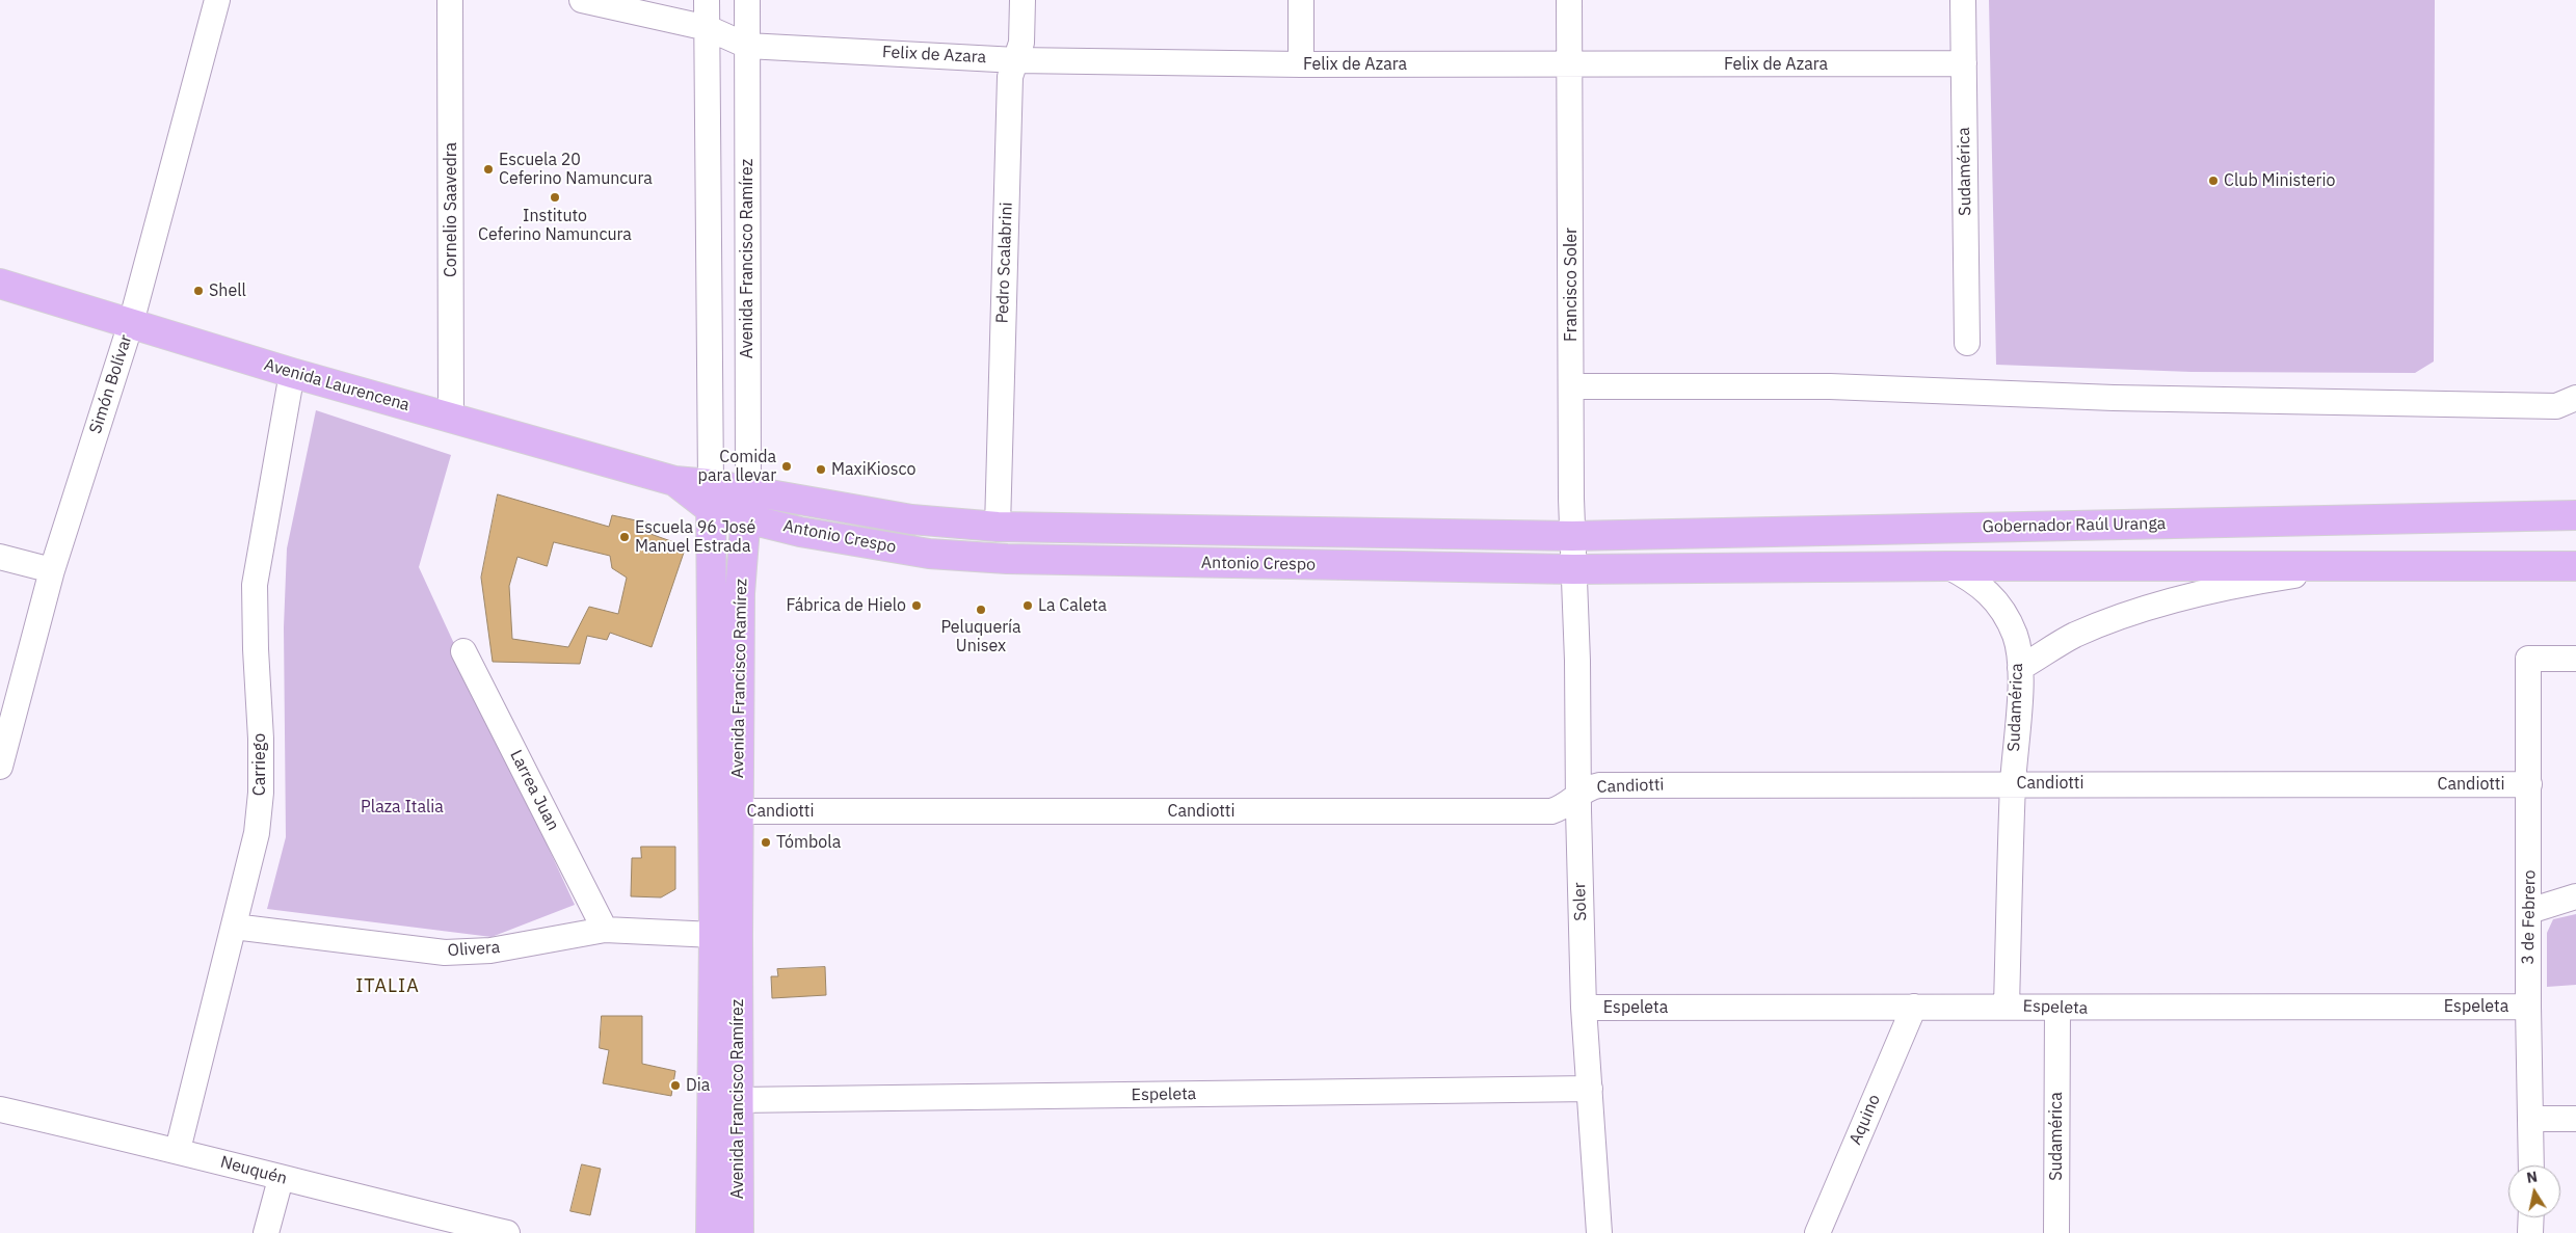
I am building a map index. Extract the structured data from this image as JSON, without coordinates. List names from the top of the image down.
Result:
{
  "streets": {
    "main road": [
      "Avenida Francisco Ramírez",
      "Avenida Laurencena",
      "Gobernador Raúl Uranga",
      "Antonio Crespo"
    ],
    "street": [
      "Felix de Azara",
      "Sudamérica",
      "Cornelio Saavedra",
      "Pedro Scalabrini",
      "Francisco Soler",
      "Simón Bolívar",
      "Carriego",
      "Candiotti",
      "Larrea Juan",
      "Soler",
      "3 de Febrero",
      "Olivera",
      "Espeleta",
      "Aquino",
      "Neuquén"
    ]
  },
  "crossings": [
    ["Felix de Azara", "Sudamérica"],
    ["Felix de Azara", "Avenida Francisco Ramírez"],
    ["Felix de Azara", "Pedro Scalabrini"],
    ["Felix de Azara", "Francisco Soler"],
    ["Sudamérica", "Candiotti"],
    ["Sudamérica", "Espeleta"],
    ["Cornelio Saavedra", "Avenida Laurencena"],
    ["Avenida Francisco Ramírez", "Antonio Crespo"],
    ["Avenida Francisco Ramírez", "Candiotti"],
    ["Avenida Francisco Ramírez", "Olivera"],
    ["Avenida Francisco Ramírez", "Espeleta"],
    ["Pedro Scalabrini", "Antonio Crespo"],
    ["Francisco Soler", "Gobernador Raúl Uranga"],
    ["Francisco Soler", "Antonio Crespo"],
    ["Francisco Soler", "Soler"],
    ["Simón Bolívar", "Avenida Laurencena"],
    ["Avenida Laurencena", "Antonio Crespo"],
    ["Avenida Laurencena", "Carriego"],
    ["Gobernador Raúl Uranga", "Antonio Crespo"],
    ["Antonio Crespo", "Soler"],
    ["Carriego", "Olivera"],
    ["Carriego", "Neuquén"],
    ["Candiotti", "Soler"],
    ["Candiotti", "3 de Febrero"],
    ["Larrea Juan", "Olivera"],
    ["Soler", "Espeleta"],
    ["3 de Febrero", "Espeleta"],
    ["Espeleta", "Aquino"]
  ],
  "districts": ["ITALIA"],
  "parks": ["Plaza Italia"],
  "places": [
    "Escuela 20 Ceferino Namuncura",
    "Club Ministerio",
    "Instituto Ceferino Namuncura",
    "Shell",
    "Comida para llevar",
    "MaxiKiosco",
    "Escuela 96 José Manuel Estrada",
    "Fábrica de Hielo",
    "La Caleta",
    "Peluquería Unisex",
    "Tómbola",
    "Dia"
  ],
  "north": "top"
}
